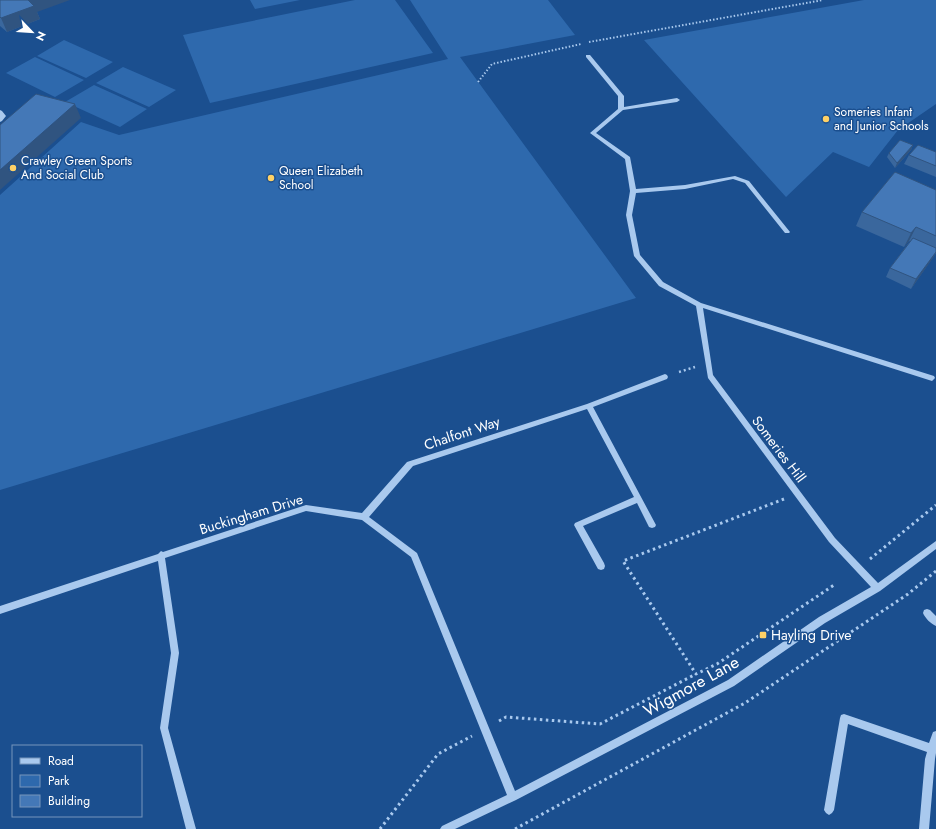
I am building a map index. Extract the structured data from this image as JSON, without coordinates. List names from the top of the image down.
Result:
{
  "streets": {
    "street": [
      "Chalfont Way",
      "Someries Hill",
      "Buckingham Drive",
      "Wigmore Lane"
    ]
  },
  "crossings": [
    ["Chalfont Way", "Buckingham Drive"],
    ["Someries Hill", "Wigmore Lane"],
    ["Buckingham Drive", "Wigmore Lane"]
  ],
  "places": {
    "other": ["Someries Infant and Junior Schools", "Crawley Green Sports And Social Club", "Queen Elizabeth School"],
    "transit": ["Hayling Drive"]
  },
  "legend": ["Road", "Park", "Building"],
  "north": "bottom right"
}
